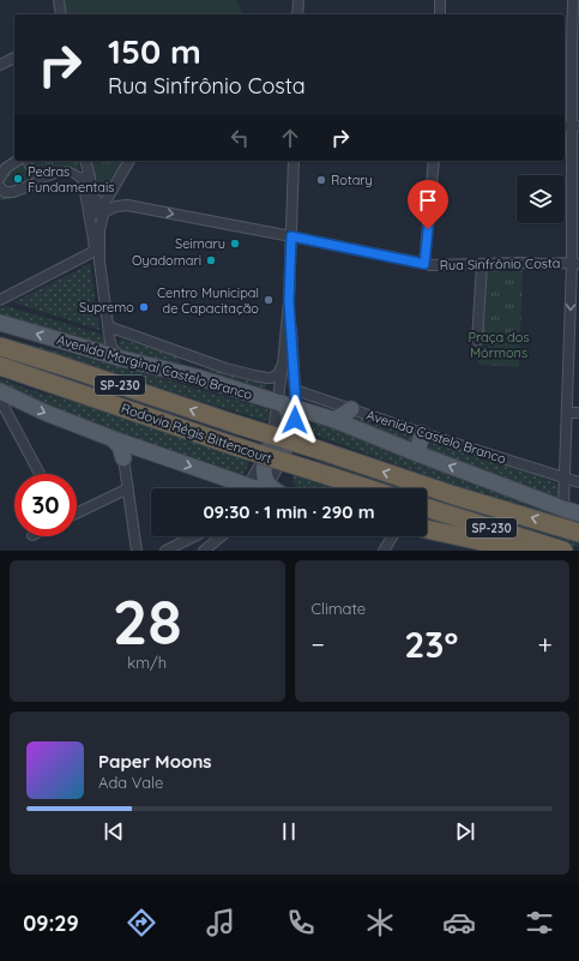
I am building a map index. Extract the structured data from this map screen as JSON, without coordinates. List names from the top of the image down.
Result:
{
  "streets": {
    "highway": ["SP-230", "Rodovia Régis Bittencourt"],
    "main road": ["Avenida Marginal Castelo Branco"],
    "street": ["Rua Sinfrônio Costa", "Avenida Castelo Branco"]
  },
  "crossings": [
    ["Avenida Marginal Castelo Branco", "Avenida Castelo Branco"]
  ],
  "parks": ["Praça dos Mórmons"],
  "places": [
    "Pedras Fundamentais",
    "Rotary",
    "Seimaru",
    "Oyadomari",
    "Centro Municipal de Capacitação",
    "Supremo"
  ],
  "page": {
    "turn": ["150 m", "Rua Sinfrônio Costa"],
    "limit": "30",
    "trip": "09:30 · 1 min · 290 m",
    "tile": [
      ["28", "km/h"],
      "Climate"
    ],
    "heat": ["−", "23°", "+"],
    "song": ["Paper Moons", "Ada Vale"],
    "tabs": "09:29"
  }
}
